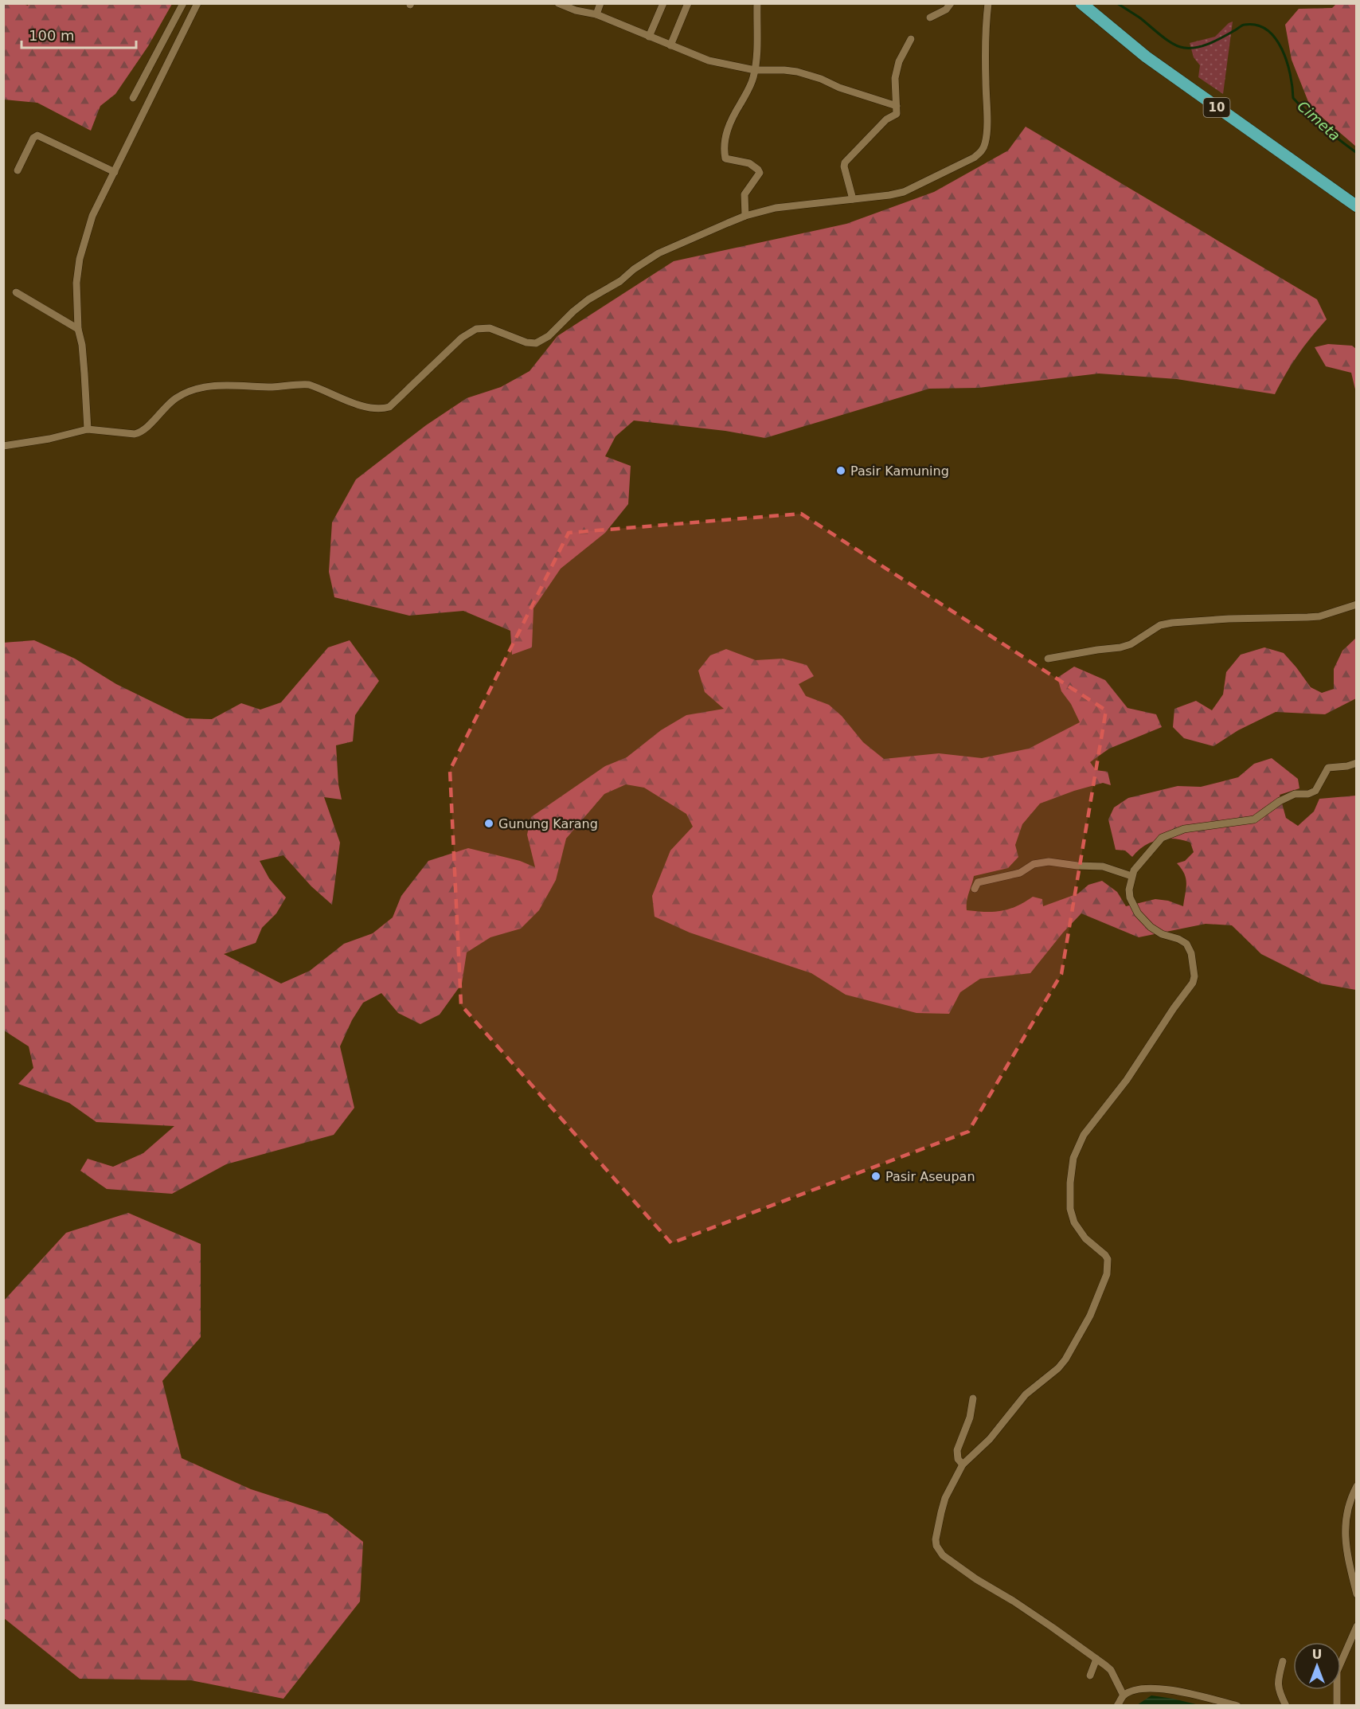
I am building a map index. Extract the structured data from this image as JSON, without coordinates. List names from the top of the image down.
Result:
{
  "streets": {
    "highway": ["10"]
  },
  "water": ["Cimeta"],
  "places": ["Pasir Kamuning", "Gunung Karang", "Pasir Aseupan"],
  "scale_bar": "100 m",
  "north": "top"
}
